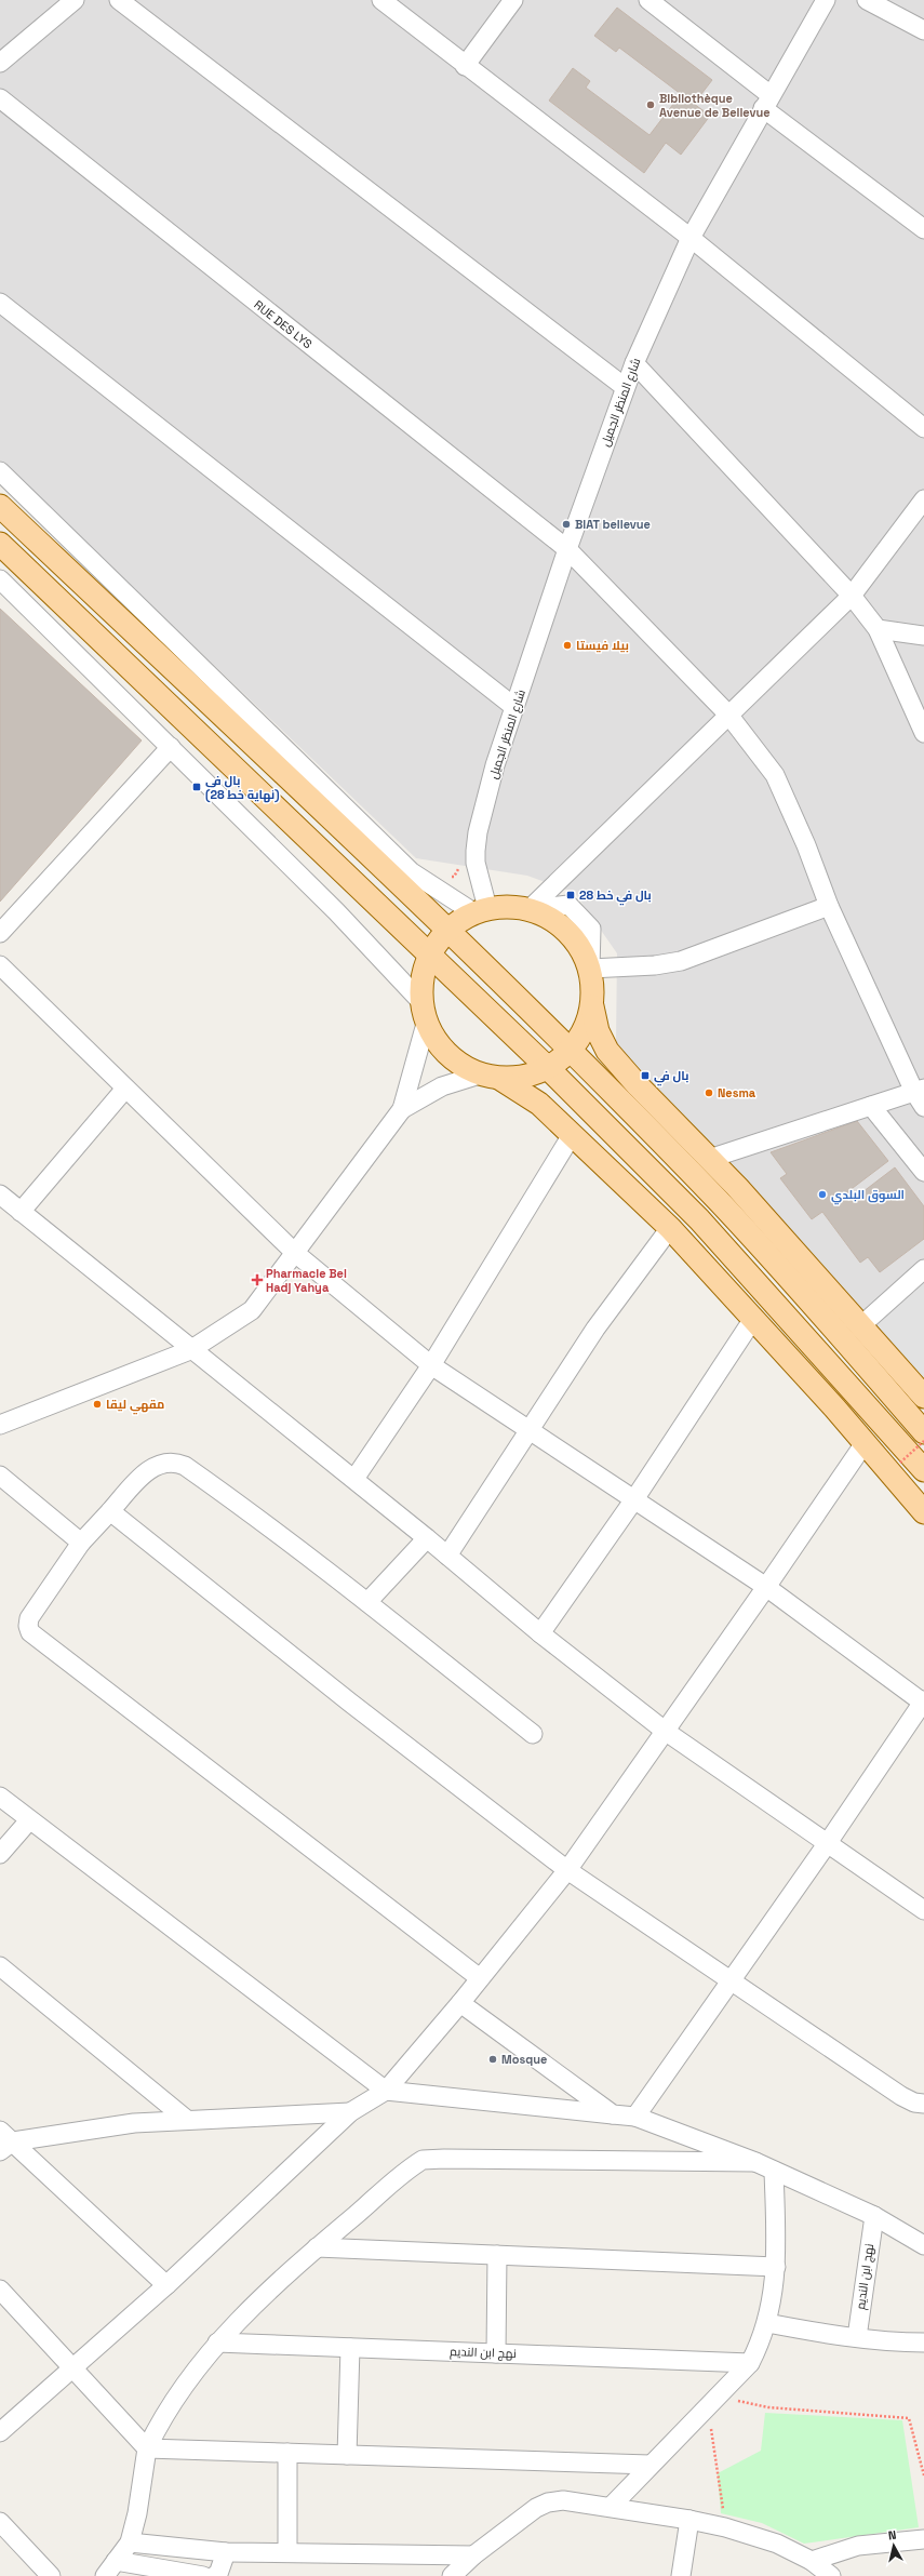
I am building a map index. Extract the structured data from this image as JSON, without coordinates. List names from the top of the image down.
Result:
{
  "streets": {
    "street": ["RUE DES LYS", "شارع المنظر الجميل", "نهج ابن النديم"]
  },
  "crossings": [
    ["RUE DES LYS", "شارع المنظر الجميل"]
  ],
  "places": {
    "other": [
      "Bibliothèque Avenue de Bellevue",
      "BIAT bellevue",
      "بيلا فيستا",
      "Nesma",
      "السوق البلدي",
      "مقهي ليقا",
      "Mosque"
    ],
    "transit": ["بال في (نهاية خط 28)", "بال في خط 28", "بال في"],
    "health": ["Pharmacie Bel Hadj Yahya"]
  },
  "north": "top"
}
